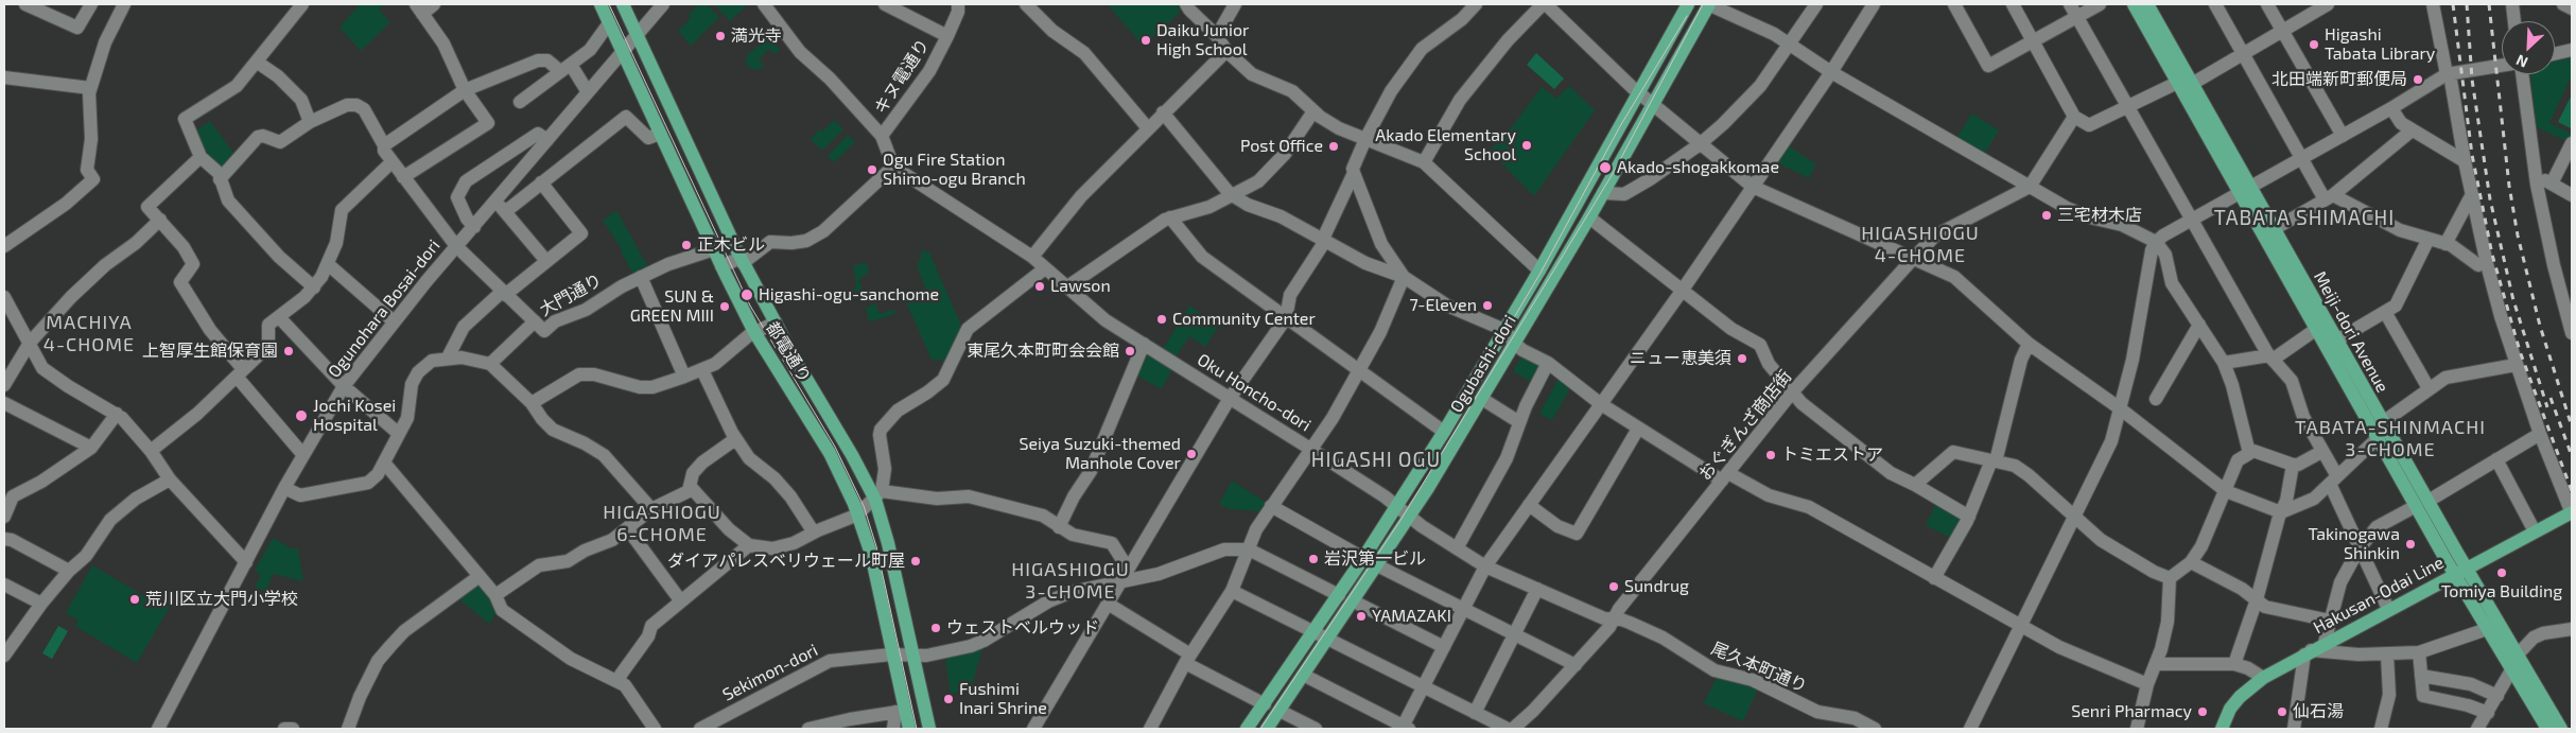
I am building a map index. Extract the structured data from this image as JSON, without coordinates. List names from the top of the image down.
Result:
{
  "streets": {
    "main road": [
      "Meiji-dori Avenue",
      "都電通り",
      "Ogubashi-dori",
      "Hakusan-Odai Line"
    ],
    "street": [
      "キヌ電通り",
      "大門通り",
      "Ogunohara Bosai-dori",
      "Oku Honcho-dori",
      "おぐぎんざ商店街",
      "尾久本町通り",
      "Sekimon-dori"
    ]
  },
  "crossings": [
    ["大門通り", "都電通り"],
    ["Ogunohara Bosai-dori", "都電通り"],
    ["Meiji-dori Avenue", "Hakusan-Odai Line"],
    ["都電通り", "Sekimon-dori"],
    ["Ogubashi-dori", "Oku Honcho-dori"],
    ["Oku Honcho-dori", "おぐぎんざ商店街"],
    ["Oku Honcho-dori", "尾久本町通り"],
    ["おぐぎんざ商店街", "尾久本町通り"]
  ],
  "districts": [
    "TABATA SHIMACHI",
    "HIGASHIOGU 4-CHOME",
    "MACHIYA 4-CHOME",
    "TABATA-SHINMACHI 3-CHOME",
    "HIGASHI OGU",
    "HIGASHIOGU 6-CHOME",
    "HIGASHIOGU 3-CHOME"
  ],
  "places": [
    "満光寺",
    "Daiku Junior High School",
    "Higashi Tabata Library",
    "北田端新町郵便局",
    "Akado Elementary School",
    "Post Office",
    "Akado-shogakkomae",
    "Ogu Fire Station Shimo-ogu Branch",
    "三宅材木店",
    "正木ビル",
    "Lawson",
    "Higashi-ogu-sanchome",
    "7-Eleven",
    "SUN & GREEN MIII",
    "Community Center",
    "上智厚生館保育園",
    "東尾久本町町会会館",
    "ニュー恵美須",
    "Jochi Kosei Hospital",
    "Seiya Suzuki-themed Manhole Cover",
    "トミエストア",
    "Takinogawa Shinkin",
    "岩沢第一ビル",
    "ダイアパレスベリウェール町屋",
    "Tomiya Building",
    "Sundrug",
    "荒川区立大門小学校",
    "YAMAZAKI",
    "ウェストベルウッド",
    "Fushimi Inari Shrine",
    "Senri Pharmacy",
    "仙石湯"
  ],
  "north": "bottom left"
}
